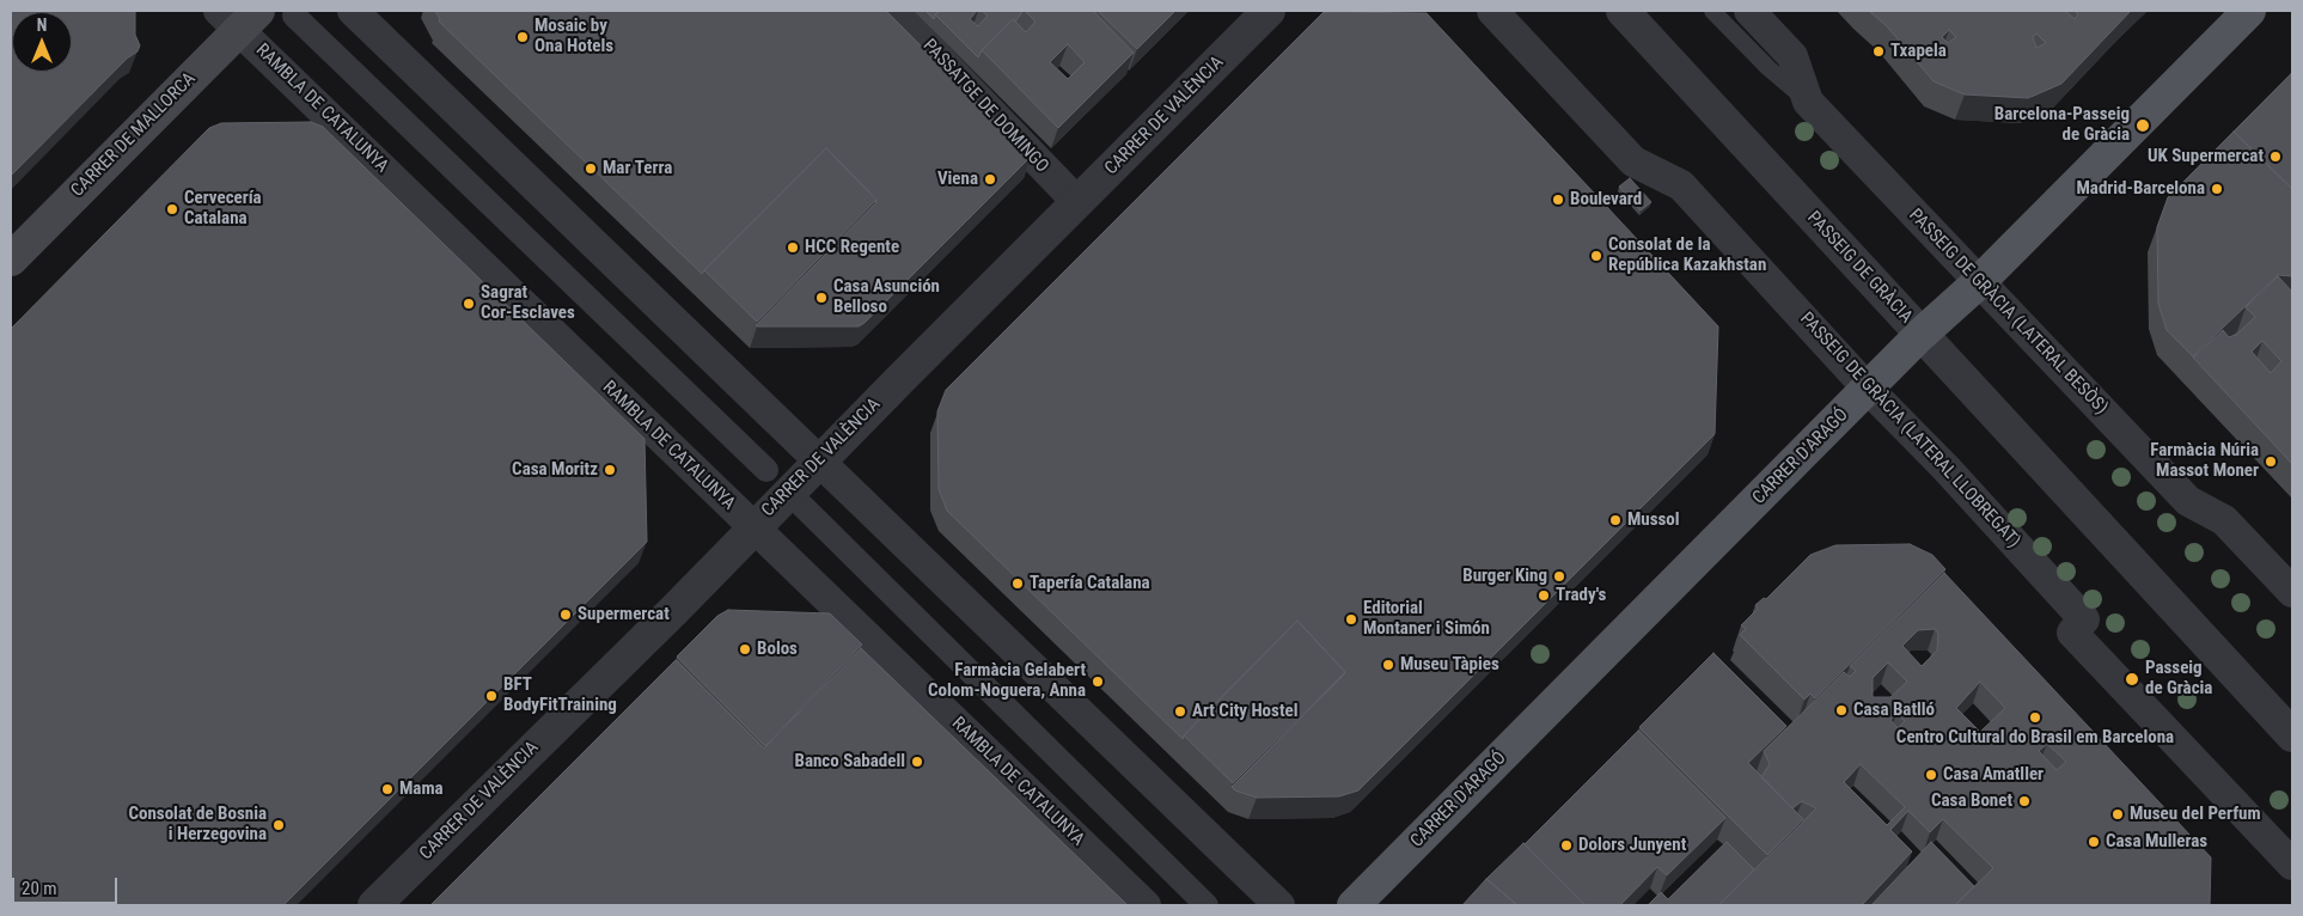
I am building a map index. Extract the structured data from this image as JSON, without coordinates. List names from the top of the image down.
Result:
{
  "streets": {
    "main road": ["CARRER DE MALLORCA", "CARRER D'ARAGÓ"],
    "street": [
      "PASSATGE DE DOMINGO",
      "RAMBLA DE CATALUNYA",
      "CARRER DE VALÈNCIA",
      "PASSEIG DE GRÀCIA",
      "PASSEIG DE GRÀCIA (LATERAL BESÒS)",
      "PASSEIG DE GRÀCIA (LATERAL LLOBREGAT)"
    ]
  },
  "crossings": [
    ["PASSATGE DE DOMINGO", "CARRER DE VALÈNCIA"],
    ["RAMBLA DE CATALUNYA", "CARRER DE VALÈNCIA"],
    ["RAMBLA DE CATALUNYA", "CARRER DE MALLORCA"],
    ["PASSEIG DE GRÀCIA", "CARRER D'ARAGÓ"],
    ["PASSEIG DE GRÀCIA (LATERAL BESÒS)", "CARRER D'ARAGÓ"],
    ["PASSEIG DE GRÀCIA (LATERAL LLOBREGAT)", "CARRER D'ARAGÓ"]
  ],
  "places": [
    "Mosaic by Ona Hotels",
    "Txapela",
    "Barcelona-Passeig de Gràcia",
    "UK Supermercat",
    "Mar Terra",
    "Viena",
    "Madrid-Barcelona",
    "Boulevard",
    "Cervecería Catalana",
    "HCC Regente",
    "Consolat de la República Kazakhstan",
    "Casa Asunción Belloso",
    "Sagrat Cor-Esclaves",
    "Farmàcia Núria Massot Moner",
    "Casa Moritz",
    "Mussol",
    "Burger King",
    "Tapería Catalana",
    "Trady's",
    "Supermercat",
    "Editorial Montaner i Simón",
    "Bolos",
    "Museu Tàpies",
    "Passeig de Gràcia",
    "Farmàcia Gelabert Colom-Noguera, Anna",
    "BFT BodyFitTraining",
    "Casa Batlló",
    "Art City Hostel",
    "Centro Cultural do Brasil em Barcelona",
    "Banco Sabadell",
    "Casa Amatller",
    "Mama",
    "Casa Bonet",
    "Museu del Perfum",
    "Consolat de Bosnia i Herzegovina",
    "Casa Mulleras",
    "Dolors Junyent"
  ],
  "scale_bar": "20 m",
  "north": "top"
}
